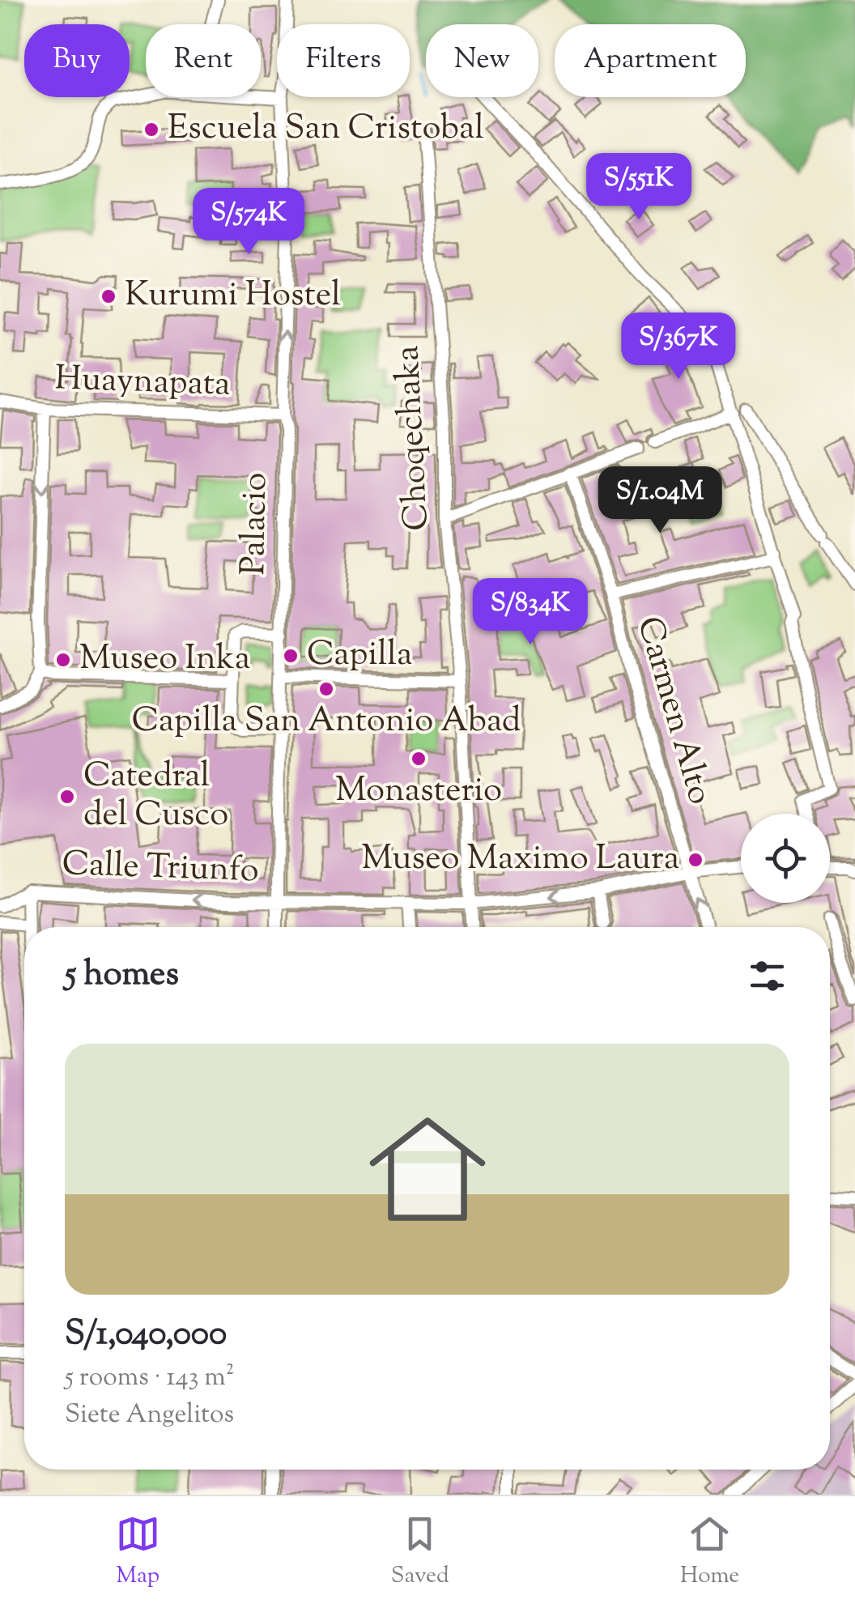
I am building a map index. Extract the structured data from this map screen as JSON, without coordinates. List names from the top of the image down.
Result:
{
  "streets": {
    "street": [
      "Huaynapata",
      "Choqechaka",
      "Palacio",
      "Carmen Alto",
      "Calle Triunfo"
    ]
  },
  "crossings": [
    ["Huaynapata", "Palacio"],
    ["Choqechaka", "Calle Triunfo"],
    ["Carmen Alto", "Calle Triunfo"]
  ],
  "one_way": ["Palacio", "Calle Triunfo"],
  "places": [
    "Escuela San Cristobal",
    "Kurumi Hostel",
    "Capilla",
    "Museo Inka",
    "Capilla San Antonio Abad",
    "Monasterio",
    "Catedral del Cusco",
    "Museo Maximo Laura"
  ],
  "page": {
    "chip": [
      "Buy",
      "Rent",
      "Filters",
      "New",
      "Apartment"
    ],
    "price": [
      "S/551K",
      "S/574K",
      "S/367K",
      "S/1.04M",
      "S/834K"
    ],
    "heading": "5 homes",
    "list": [
      {
        "name": "S/1,040,000",
        "note": "5 rooms · 143 m² · Siete Angelitos"
      }
    ],
    "tabs": ["Map", "Saved", "Home"]
  }
}
